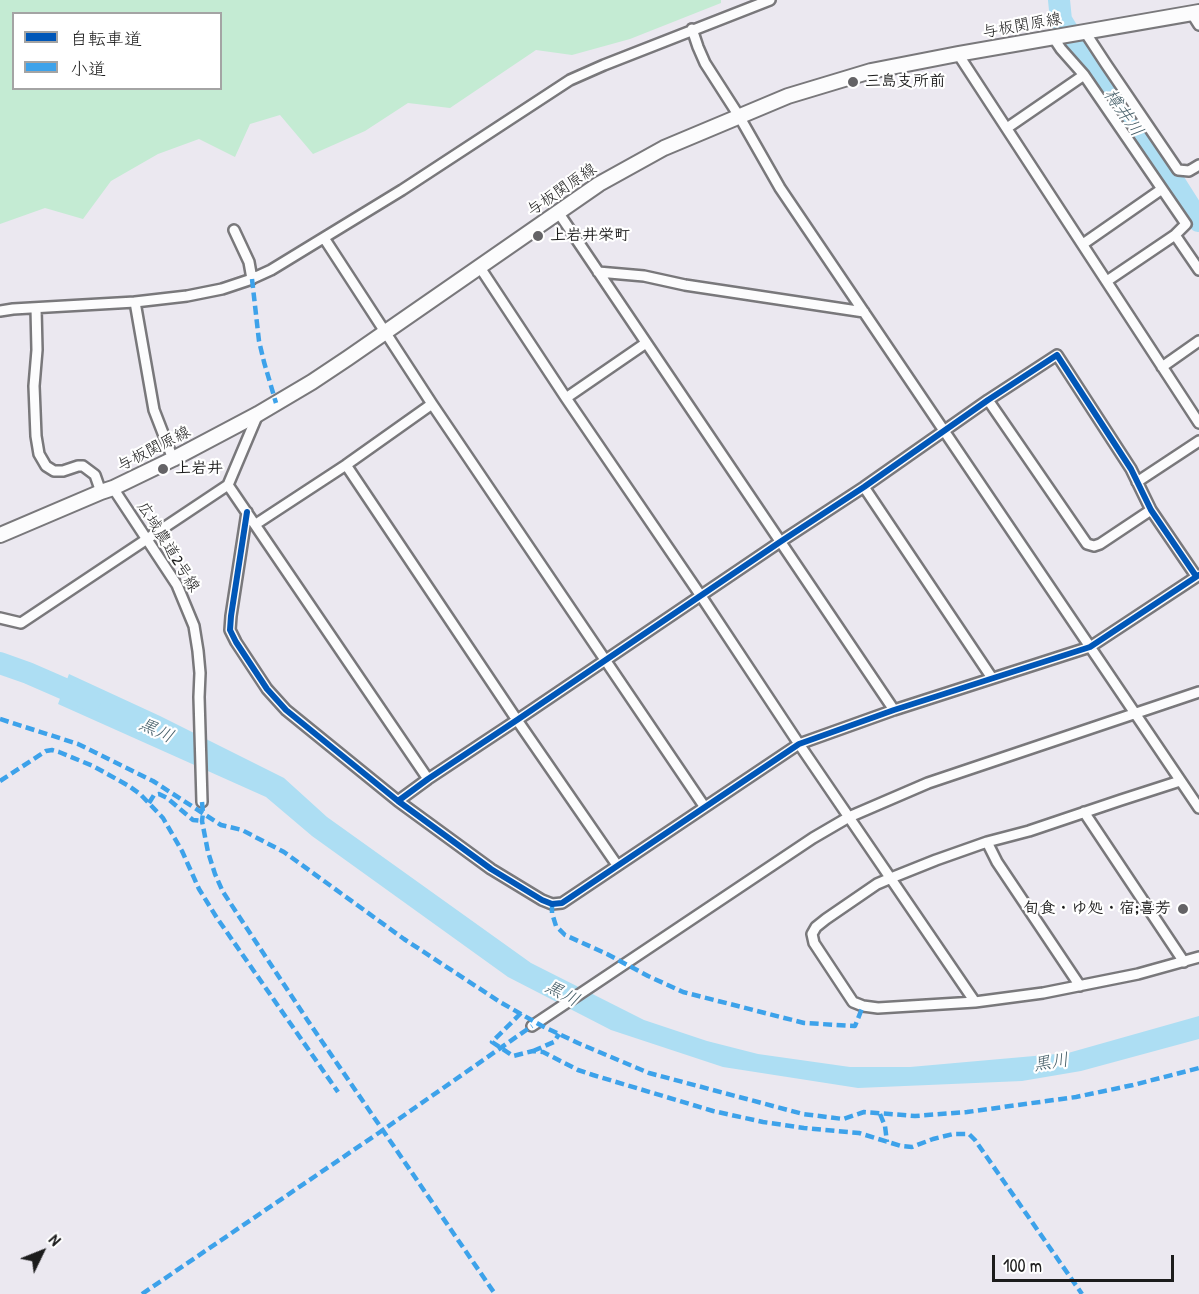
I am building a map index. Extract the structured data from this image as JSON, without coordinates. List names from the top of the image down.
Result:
{
  "streets": {
    "main road": ["与板関原線"],
    "street": ["広域農道2号線"]
  },
  "crossings": [
    ["与板関原線", "広域農道2号線"]
  ],
  "water": ["樽井川", "黒川"],
  "places": [
    "三島支所前",
    "上岩井栄町",
    "上岩井",
    "旬食・ゆ処・宿;喜芳"
  ],
  "legend": ["自転車道", "小道"],
  "scale_bar": "100 m",
  "north": "top right"
}
